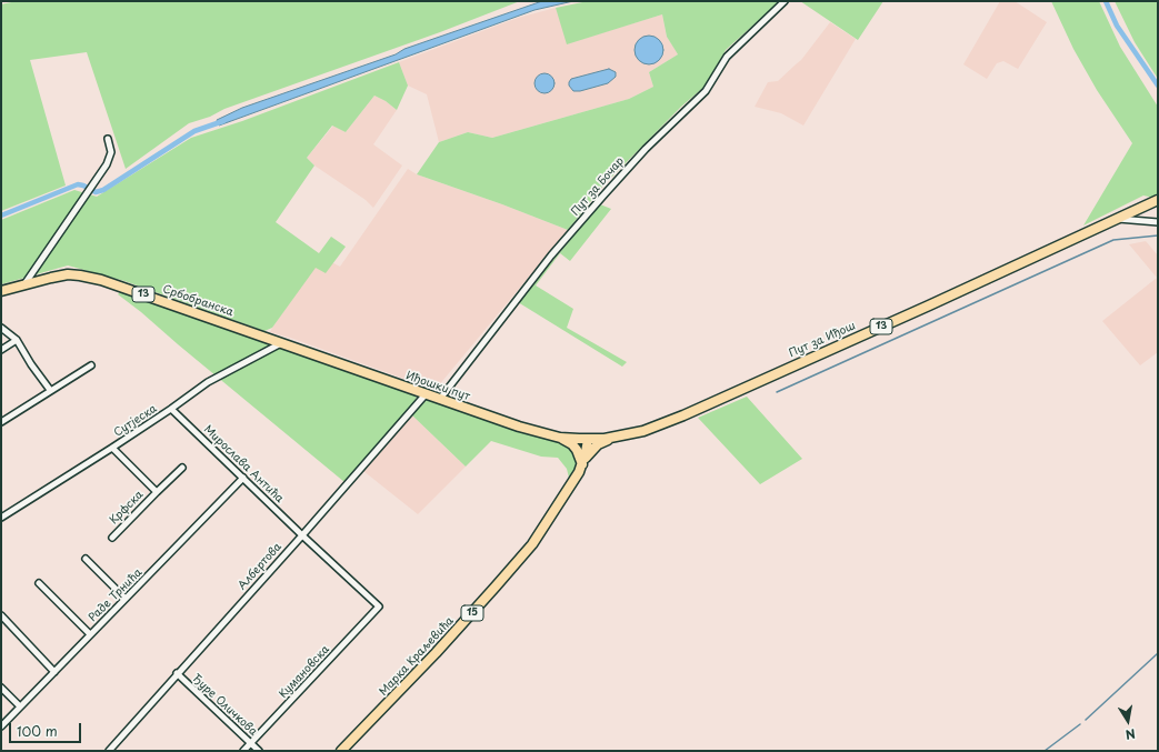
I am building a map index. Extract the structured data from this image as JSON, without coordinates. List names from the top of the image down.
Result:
{
  "streets": {
    "main road": [
      "13",
      "Србобранска",
      "Пут за Иђош",
      "Иђошки пут",
      "15",
      "Марка Краљевића"
    ],
    "street": [
      "Пут за Бочар",
      "Сутјеска",
      "Мирослава Антића",
      "Крфска",
      "Албертова",
      "Раде Трнића",
      "Кумановска",
      "Ђуре Оличкова"
    ]
  },
  "crossings": [
    ["Пут за Бочар", "Иђошки пут"],
    ["Србобранска", "Иђошки пут"],
    ["Србобранска", "Сутјеска"],
    ["Пут за Иђош", "Иђошки пут"],
    ["Пут за Иђош", "Марка Краљевића"],
    ["Иђошки пут", "Сутјеска"],
    ["Иђошки пут", "Албертова"],
    ["Иђошки пут", "Марка Краљевића"],
    ["Сутјеска", "Мирослава Антића"],
    ["Сутјеска", "Крфска"],
    ["Мирослава Антића", "Албертова"],
    ["Мирослава Антића", "Раде Трнића"],
    ["Мирослава Антића", "Кумановска"],
    ["Албертова", "Ђуре Оличкова"],
    ["Кумановска", "Ђуре Оличкова"]
  ],
  "scale_bar": "100 m",
  "north": "bottom"
}
